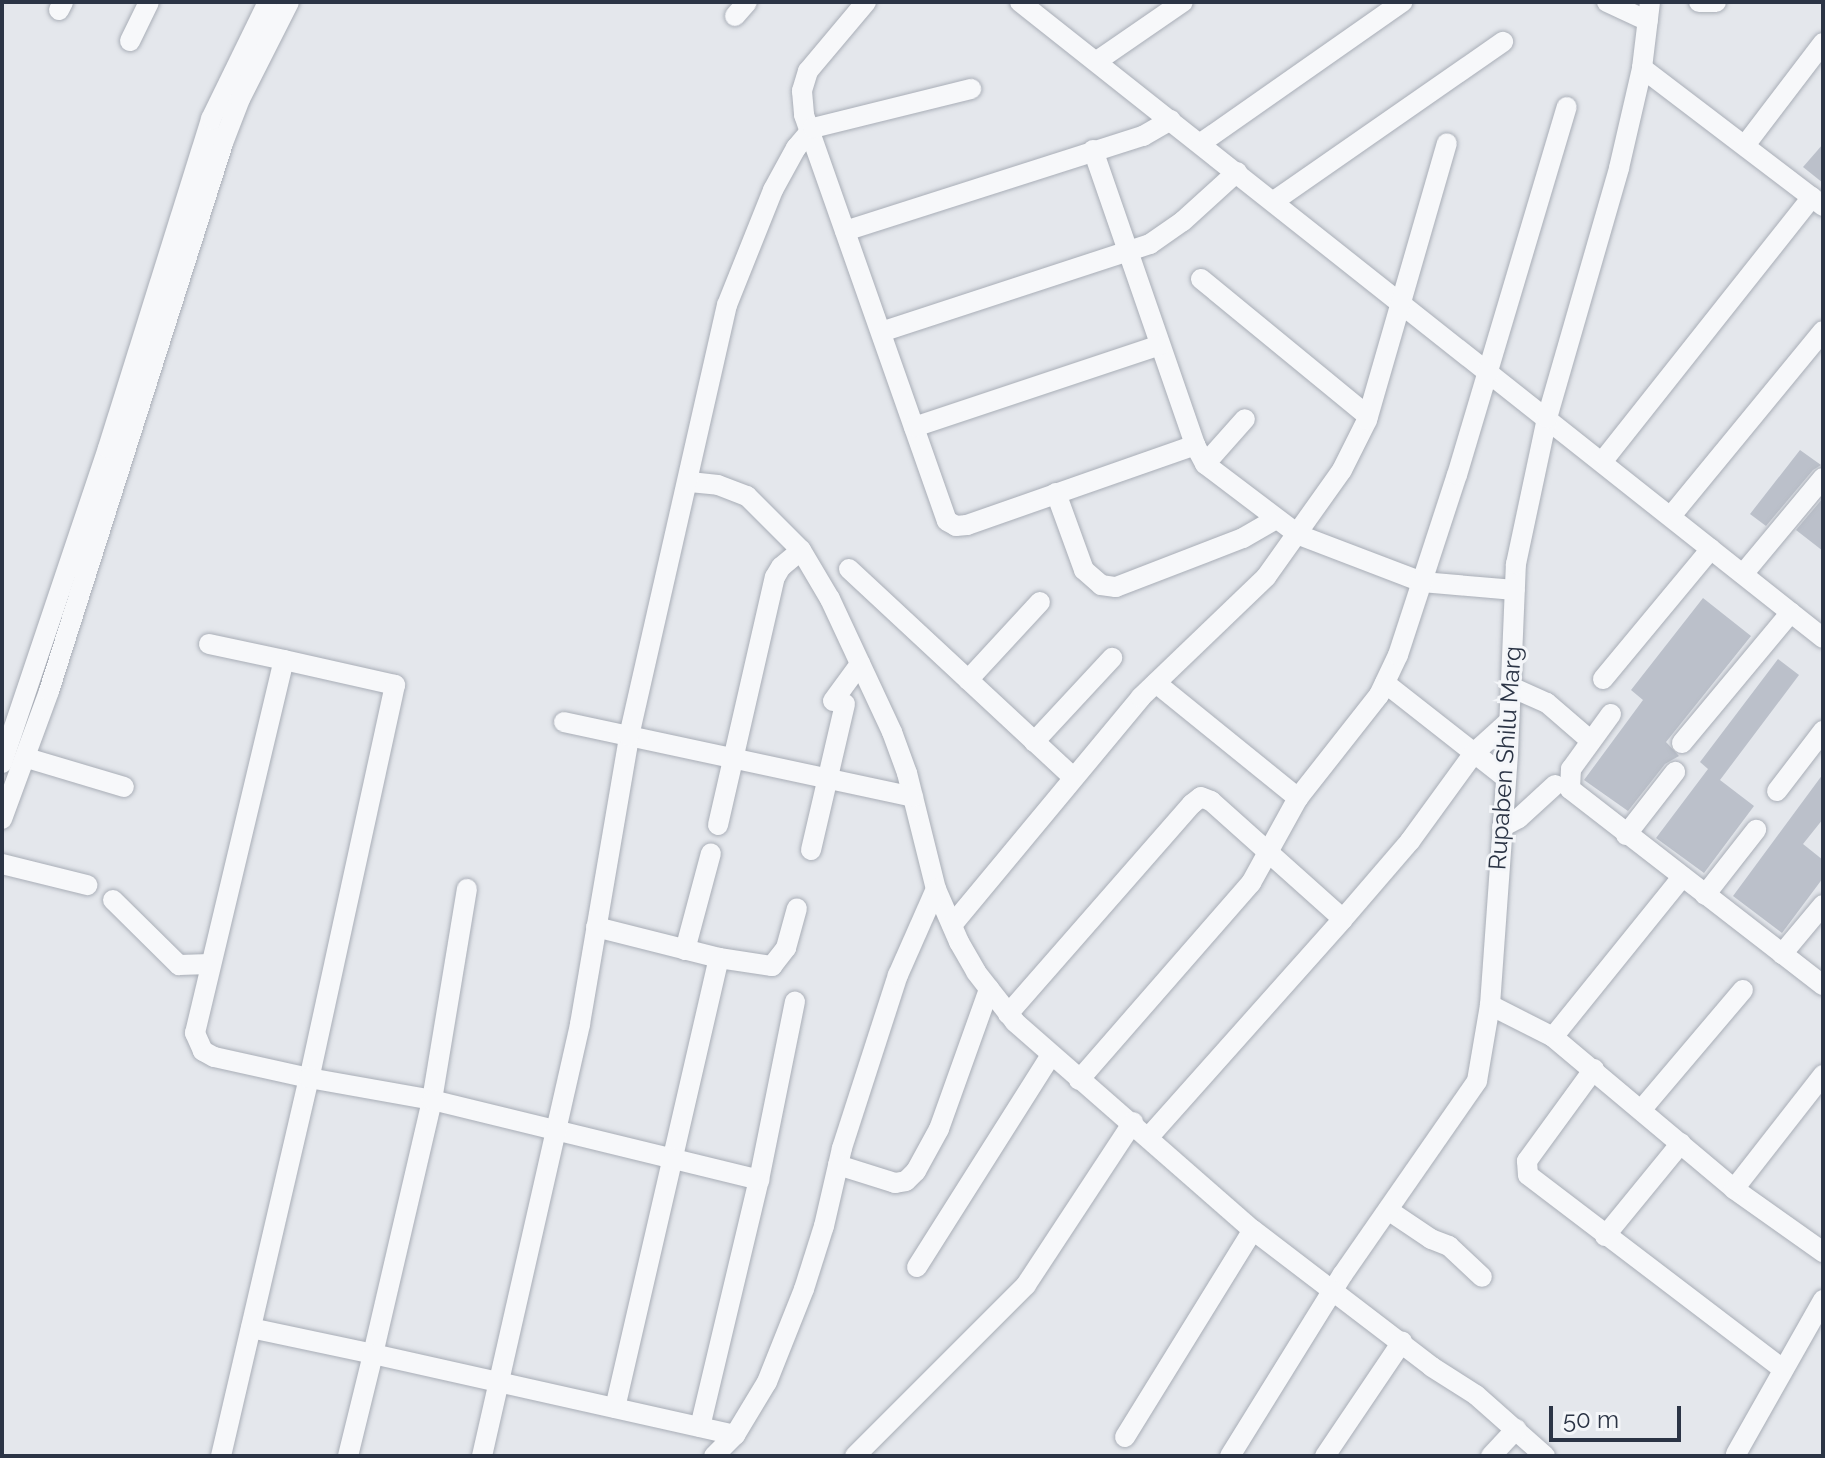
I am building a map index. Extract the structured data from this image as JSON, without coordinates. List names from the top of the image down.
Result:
{
  "streets": {
    "street": ["Rupaben Shilu Marg"]
  },
  "scale_bar": "50 m"
}
